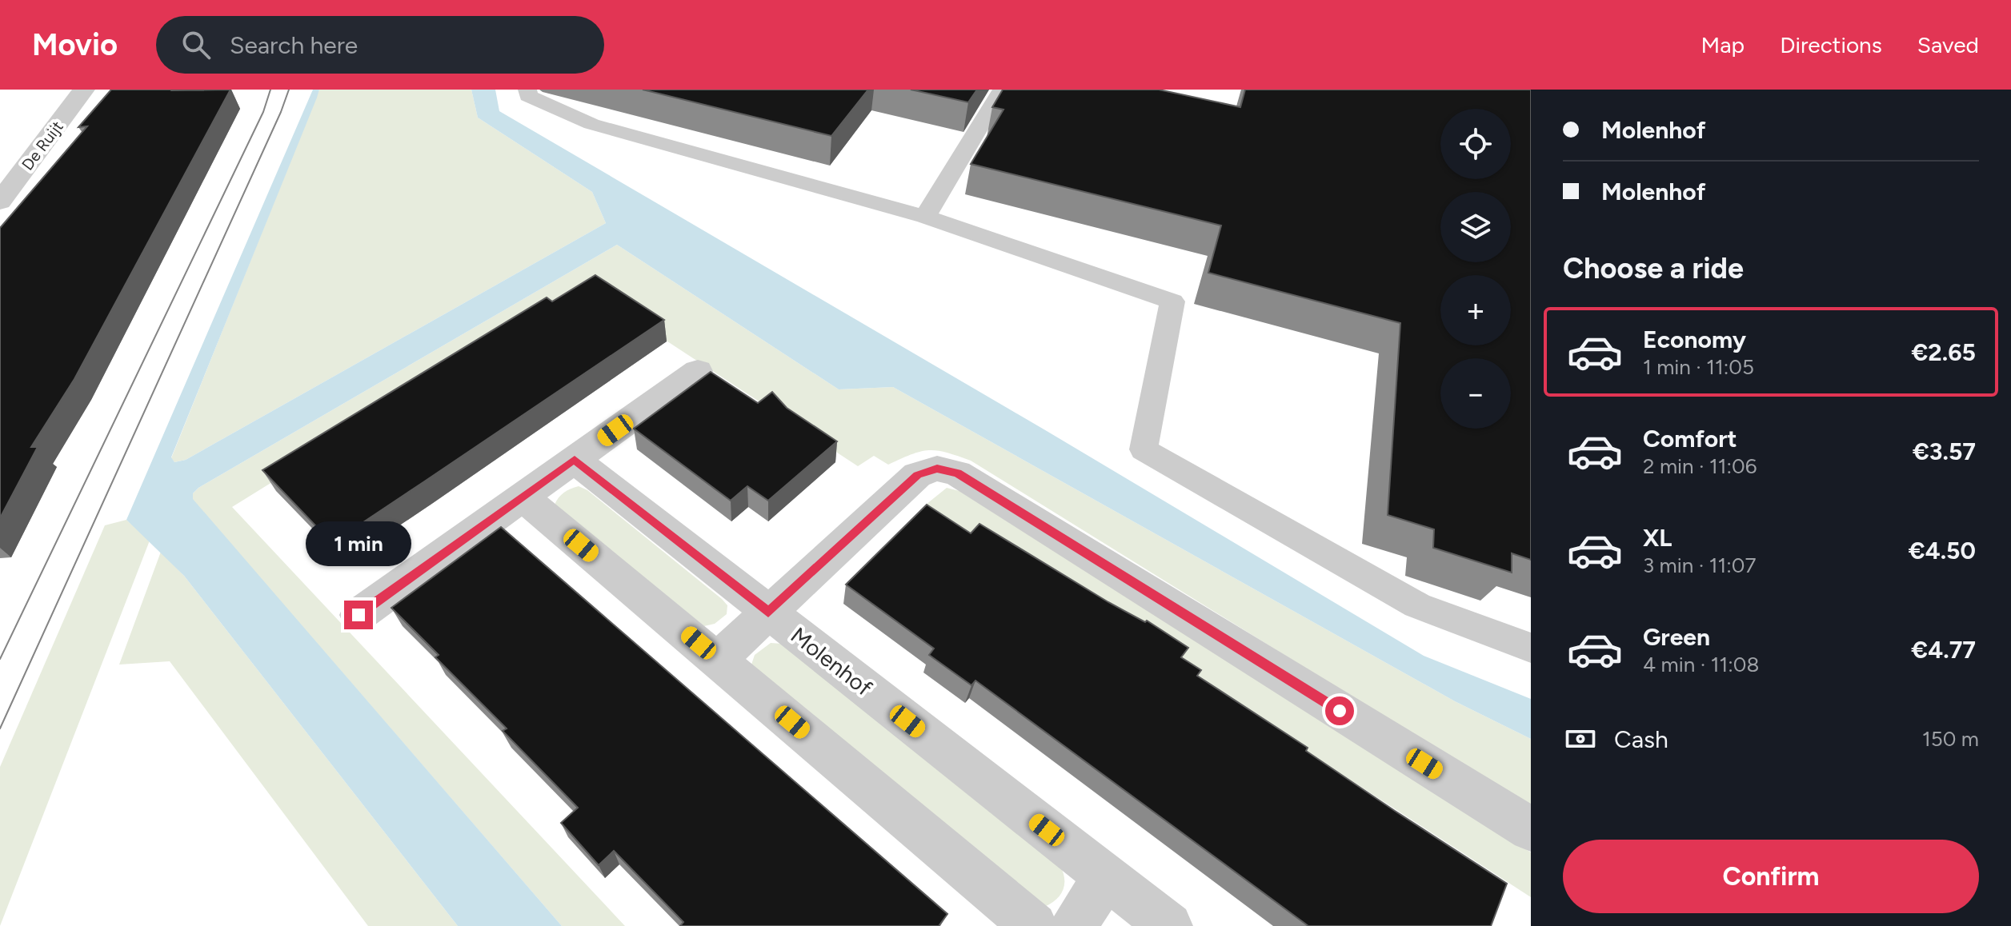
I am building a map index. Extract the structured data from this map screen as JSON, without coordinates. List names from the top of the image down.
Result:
{
  "streets": {
    "street": ["De Ruijt", "Molenhof"]
  },
  "page": {
    "header": "Movio",
    "search": "Search here",
    "nav": ["Map", "Directions", "Saved"],
    "banner": ["Molenhof", "Molenhof"],
    "map_buttons": ["+", "−"],
    "heading": "Choose a ride",
    "list": [
      {
        "name": "Economy",
        "note": "1 min · 11:05",
        "value": "€2.65"
      },
      {
        "name": "Comfort",
        "note": "2 min · 11:06",
        "value": "€3.57"
      },
      {
        "name": "XL",
        "note": "3 min · 11:07",
        "value": "€4.50"
      },
      {
        "name": "Green",
        "note": "4 min · 11:08",
        "value": "€4.77"
      }
    ],
    "bubble": "1 min",
    "pay": ["Cash", "150 m"],
    "buttons": "Confirm"
  }
}
